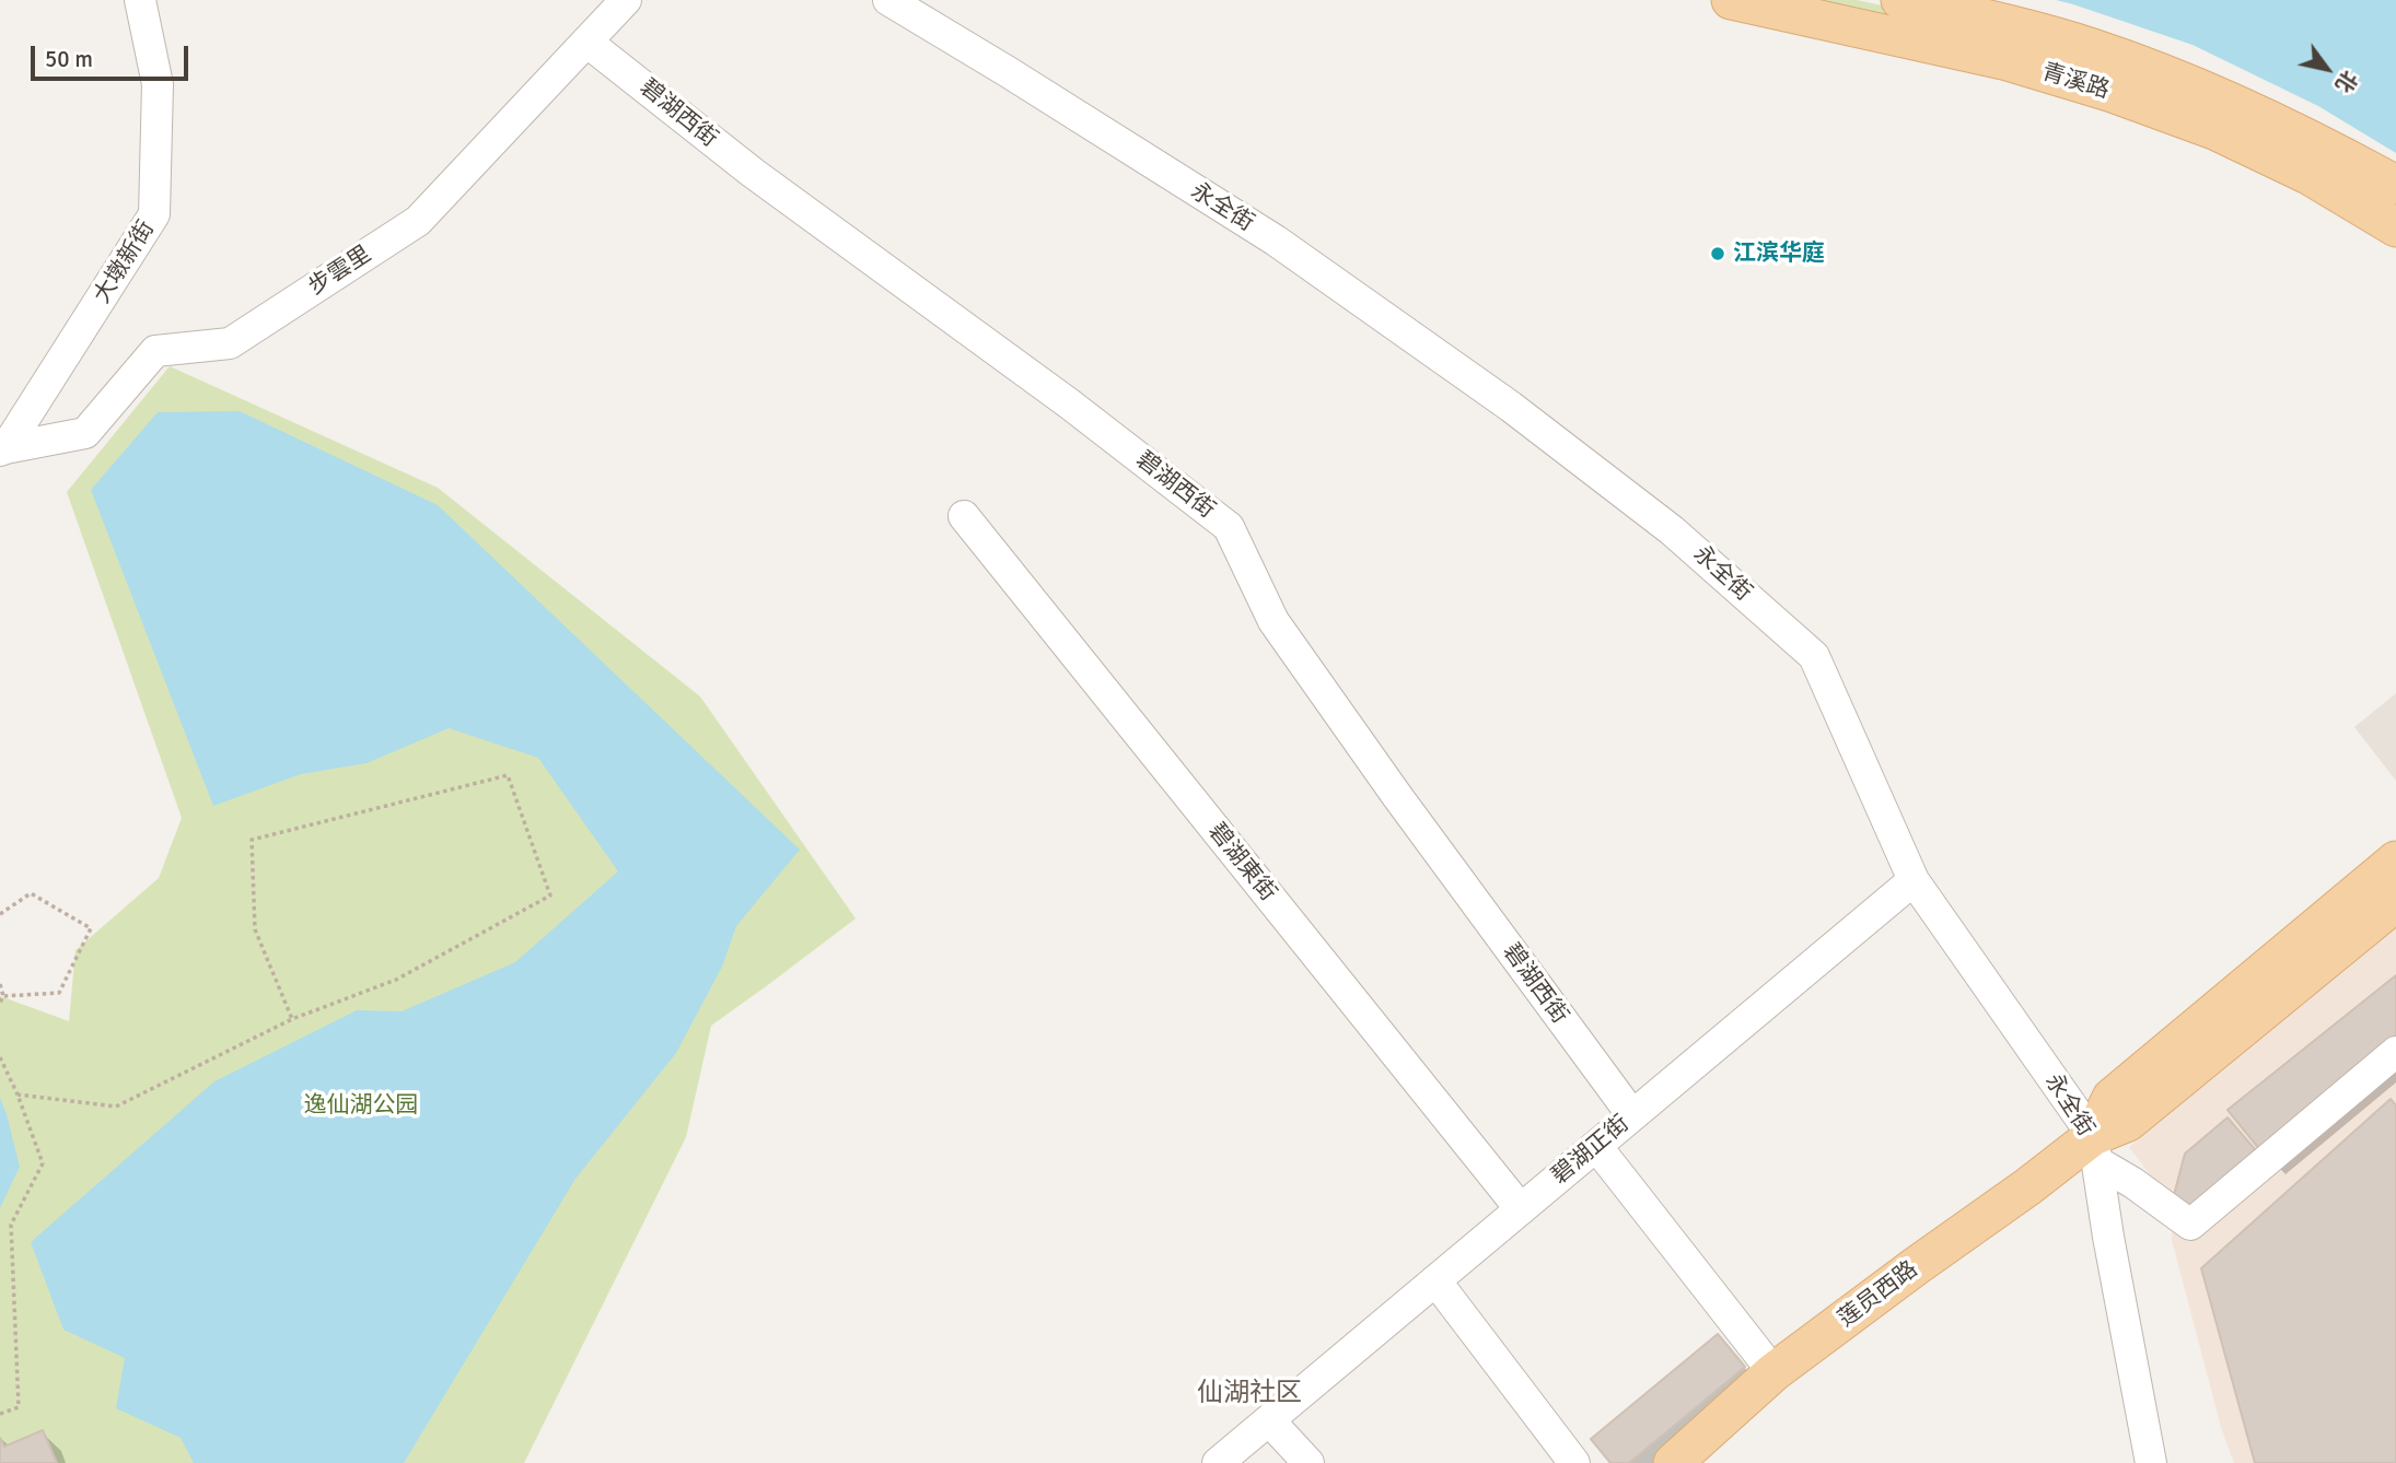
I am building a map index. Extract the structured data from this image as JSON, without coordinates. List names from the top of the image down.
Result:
{
  "streets": {
    "main road": ["青溪路", "莲员西路"],
    "street": [
      "碧湖西街",
      "永全街",
      "大墩新街",
      "步雲里",
      "碧湖東街",
      "碧湖正街"
    ]
  },
  "crossings": [
    ["碧湖西街", "步雲里"],
    ["碧湖西街", "碧湖正街"],
    ["永全街", "碧湖正街"],
    ["永全街", "莲员西路"],
    ["大墩新街", "步雲里"],
    ["碧湖東街", "碧湖正街"]
  ],
  "districts": ["仙湖社区"],
  "parks": ["逸仙湖公园"],
  "places": ["江滨华庭"],
  "scale_bar": "50 m",
  "north": "bottom right"
}
